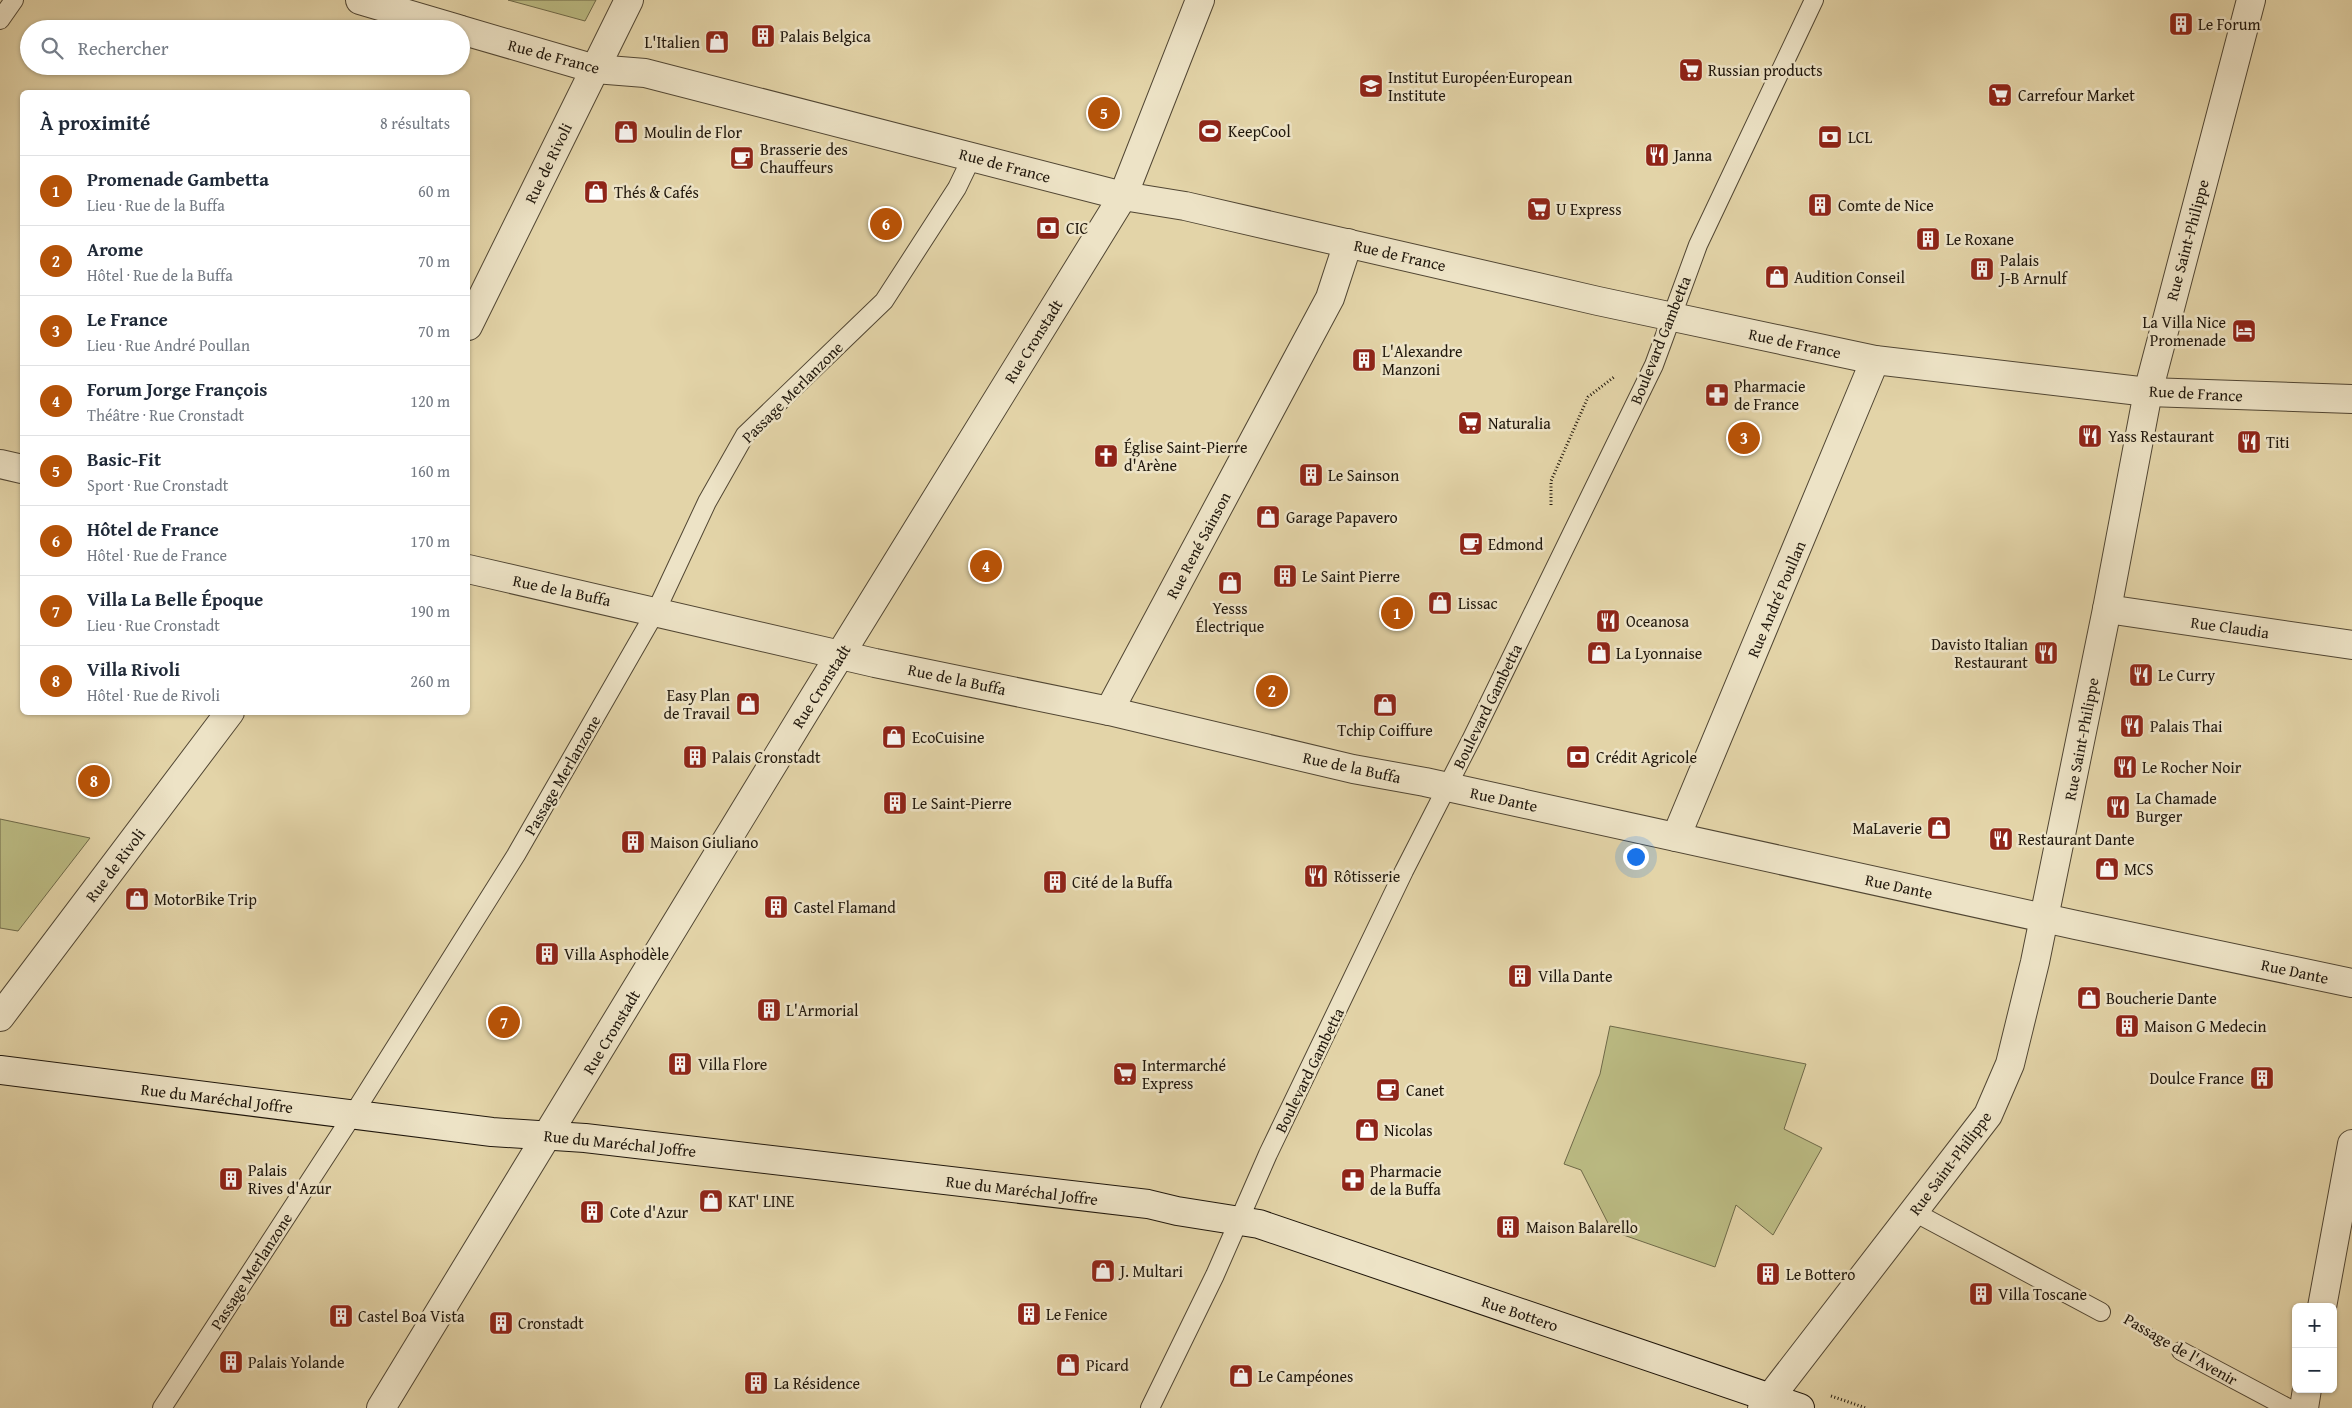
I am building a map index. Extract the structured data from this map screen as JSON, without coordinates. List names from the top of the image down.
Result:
{
  "streets": {
    "street": [
      "Rue de France",
      "Rue de Rivoli",
      "Rue Saint-Philippe",
      "Rue Cronstadt",
      "Rue René Sainson",
      "Rue de la Buffa",
      "Rue André Poullan",
      "Rue Claudia",
      "Rue Dante",
      "Rue du Maréchal Joffre",
      "Rue Bottero"
    ],
    "lane": ["Boulevard Gambetta", "Passage Merlanzone", "Passage de l'Avenir"]
  },
  "crossings": [
    ["Rue de France", "Rue de Rivoli"],
    ["Rue de France", "Rue Saint-Philippe"],
    ["Rue de France", "Boulevard Gambetta"],
    ["Rue de France", "Rue Cronstadt"],
    ["Rue de France", "Passage Merlanzone"],
    ["Rue de France", "Rue René Sainson"],
    ["Rue de France", "Rue André Poullan"],
    ["Rue Saint-Philippe", "Rue Claudia"],
    ["Rue Saint-Philippe", "Rue Dante"],
    ["Rue Saint-Philippe", "Rue Bottero"],
    ["Rue Saint-Philippe", "Passage de l'Avenir"],
    ["Boulevard Gambetta", "Rue de la Buffa"],
    ["Boulevard Gambetta", "Rue Dante"],
    ["Boulevard Gambetta", "Rue du Maréchal Joffre"],
    ["Boulevard Gambetta", "Rue Bottero"],
    ["Rue Cronstadt", "Rue de la Buffa"],
    ["Rue Cronstadt", "Rue du Maréchal Joffre"],
    ["Passage Merlanzone", "Rue de la Buffa"],
    ["Passage Merlanzone", "Rue du Maréchal Joffre"],
    ["Rue René Sainson", "Rue de la Buffa"],
    ["Rue de la Buffa", "Rue Dante"],
    ["Rue André Poullan", "Rue Dante"],
    ["Rue du Maréchal Joffre", "Rue Bottero"]
  ],
  "places": {
    "building": [
      "Le Forum",
      "Palais Belgica",
      "Comte de Nice",
      "Le Roxane",
      "Palais J-B Arnulf",
      "L'Alexandre Manzoni",
      "Le Sainson",
      "Le Saint Pierre",
      "Palais Cronstadt",
      "Le Saint-Pierre",
      "Maison Giuliano",
      "Cité de la Buffa",
      "Castel Flamand",
      "Villa Asphodèle",
      "Villa Dante",
      "L'Armorial",
      "Maison G Medecin",
      "Villa Flore",
      "Doulce France",
      "Palais Rives d'Azur",
      "Cote d'Azur",
      "Maison Balarello",
      "Le Bottero",
      "Villa Toscane",
      "Le Fenice",
      "Castel Boa Vista",
      "Cronstadt",
      "Palais Yolande",
      "La Résidence"
    ],
    "shop": [
      "L'Italien",
      "Moulin de Flor",
      "Thés & Cafés",
      "Audition Conseil",
      "Garage Papavero",
      "Yesss Électrique",
      "Lissac",
      "La Lyonnaise",
      "Easy Plan de Travail",
      "Tchip Coiffure",
      "EcoCuisine",
      "MaLaverie",
      "MCS",
      "MotorBike Trip",
      "Boucherie Dante",
      "Nicolas",
      "KAT' LINE",
      "J. Multari",
      "Picard",
      "Le Campéones"
    ],
    "supermarket": [
      "Russian products",
      "Carrefour Market",
      "U Express",
      "Naturalia",
      "Intermarché Express"
    ],
    "school or university": ["Institut Européen·European Institute"],
    "sports": ["KeepCool"],
    "bank": ["LCL", "CIC", "Crédit Agricole"],
    "restaurant": [
      "Janna",
      "Yass Restaurant",
      "Titi",
      "Oceanosa",
      "Davisto Italian Restaurant",
      "Le Curry",
      "Palais Thai",
      "Le Rocher Noir",
      "La Chamade Burger",
      "Restaurant Dante",
      "Rôtisserie"
    ],
    "cafe": ["Brasserie des Chauffeurs", "Edmond", "Canet"],
    "hotel": ["La Villa Nice Promenade"],
    "pharmacy": ["Pharmacie de France", "Pharmacie de la Buffa"],
    "church": ["Église Saint-Pierre d'Arène"]
  },
  "page": {
    "search": "Rechercher",
    "heading": ["À proximité", "8 résultats"],
    "pins": [
      "5",
      "6",
      "3",
      "4",
      "1",
      "2",
      "8",
      "7"
    ],
    "list": [
      {
        "mark": "1",
        "name": "Promenade Gambetta",
        "note": "Lieu · Rue de la Buffa",
        "value": "60 m"
      },
      {
        "mark": "2",
        "name": "Arome",
        "note": "Hôtel · Rue de la Buffa",
        "value": "70 m"
      },
      {
        "mark": "3",
        "name": "Le France",
        "note": "Lieu · Rue André Poullan",
        "value": "70 m"
      },
      {
        "mark": "4",
        "name": "Forum Jorge François",
        "note": "Théâtre · Rue Cronstadt",
        "value": "120 m"
      },
      {
        "mark": "5",
        "name": "Basic-Fit",
        "note": "Sport · Rue Cronstadt",
        "value": "160 m"
      },
      {
        "mark": "6",
        "name": "Hôtel de France",
        "note": "Hôtel · Rue de France",
        "value": "170 m"
      },
      {
        "mark": "7",
        "name": "Villa La Belle Époque",
        "note": "Lieu · Rue Cronstadt",
        "value": "190 m"
      },
      {
        "mark": "8",
        "name": "Villa Rivoli",
        "note": "Hôtel · Rue de Rivoli",
        "value": "260 m"
      }
    ],
    "map_buttons": ["+", "−"]
  }
}
